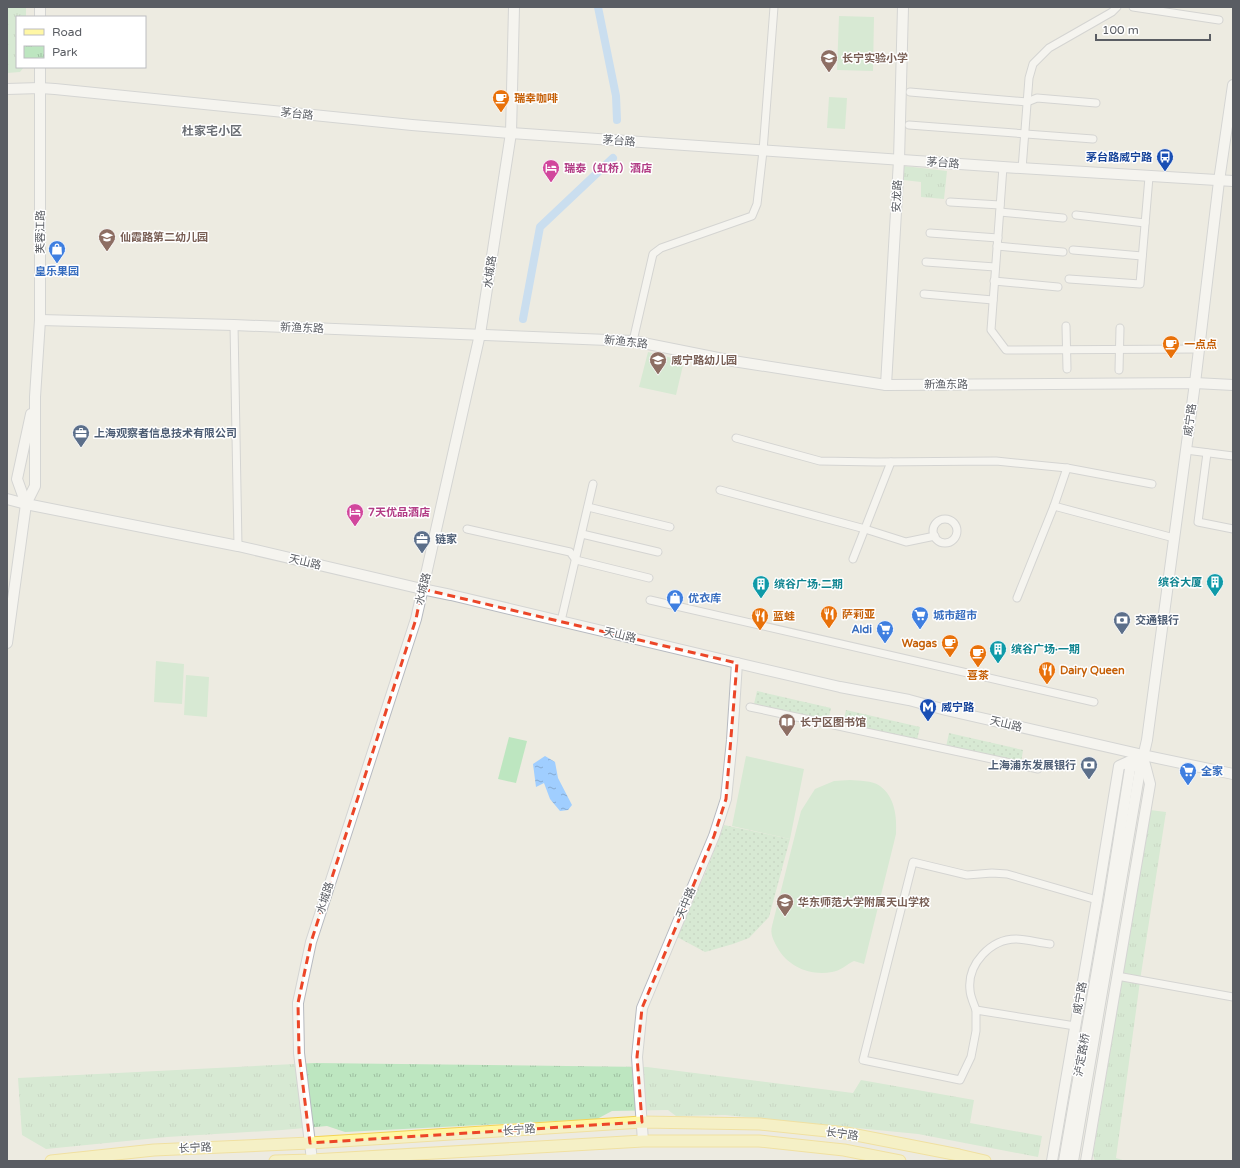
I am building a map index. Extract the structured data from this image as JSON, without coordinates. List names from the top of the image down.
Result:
{
  "streets": {
    "main road": ["长宁路"],
    "street": [
      "茅台路",
      "安龙路",
      "芙蓉江路",
      "水城路",
      "新渔东路",
      "威宁路",
      "天山路",
      "天中路",
      "泸定路桥"
    ]
  },
  "crossings": [
    ["茅台路", "安龙路"],
    ["茅台路", "芙蓉江路"],
    ["茅台路", "水城路"],
    ["茅台路", "威宁路"],
    ["安龙路", "新渔东路"],
    ["芙蓉江路", "新渔东路"],
    ["芙蓉江路", "天山路"],
    ["水城路", "新渔东路"],
    ["水城路", "天山路"],
    ["水城路", "长宁路"],
    ["新渔东路", "威宁路"],
    ["威宁路", "天山路"],
    ["威宁路", "泸定路桥"],
    ["天山路", "天中路"],
    ["天中路", "长宁路"]
  ],
  "districts": ["杜家宅小区"],
  "places": {
    "school or university": [
      "长宁实验小学",
      "仙霞路第二幼儿园",
      "威宁路幼儿园",
      "华东师范大学附属天山学校"
    ],
    "cafe": [
      "瑞幸咖啡",
      "一点点",
      "Wagas",
      "喜茶"
    ],
    "bus stop": ["茅台路威宁路"],
    "hotel": ["瑞泰（虹桥）酒店", "7天优品酒店"],
    "shop": ["皇乐果园", "优衣库"],
    "office": ["上海观察者信息技术有限公司", "链家"],
    "building": ["缤谷大厦", "缤谷广场·二期", "缤谷广场·一期"],
    "restaurant": ["萨莉亚", "蓝蛙", "Dairy Queen"],
    "supermarket": ["城市超市", "Aldi", "全家"],
    "bank": ["交通银行", "上海浦东发展银行"],
    "metro station": ["威宁路"],
    "library": ["长宁区图书馆"]
  },
  "legend": ["Road", "Park"],
  "scale_bar": "100 m"
}
